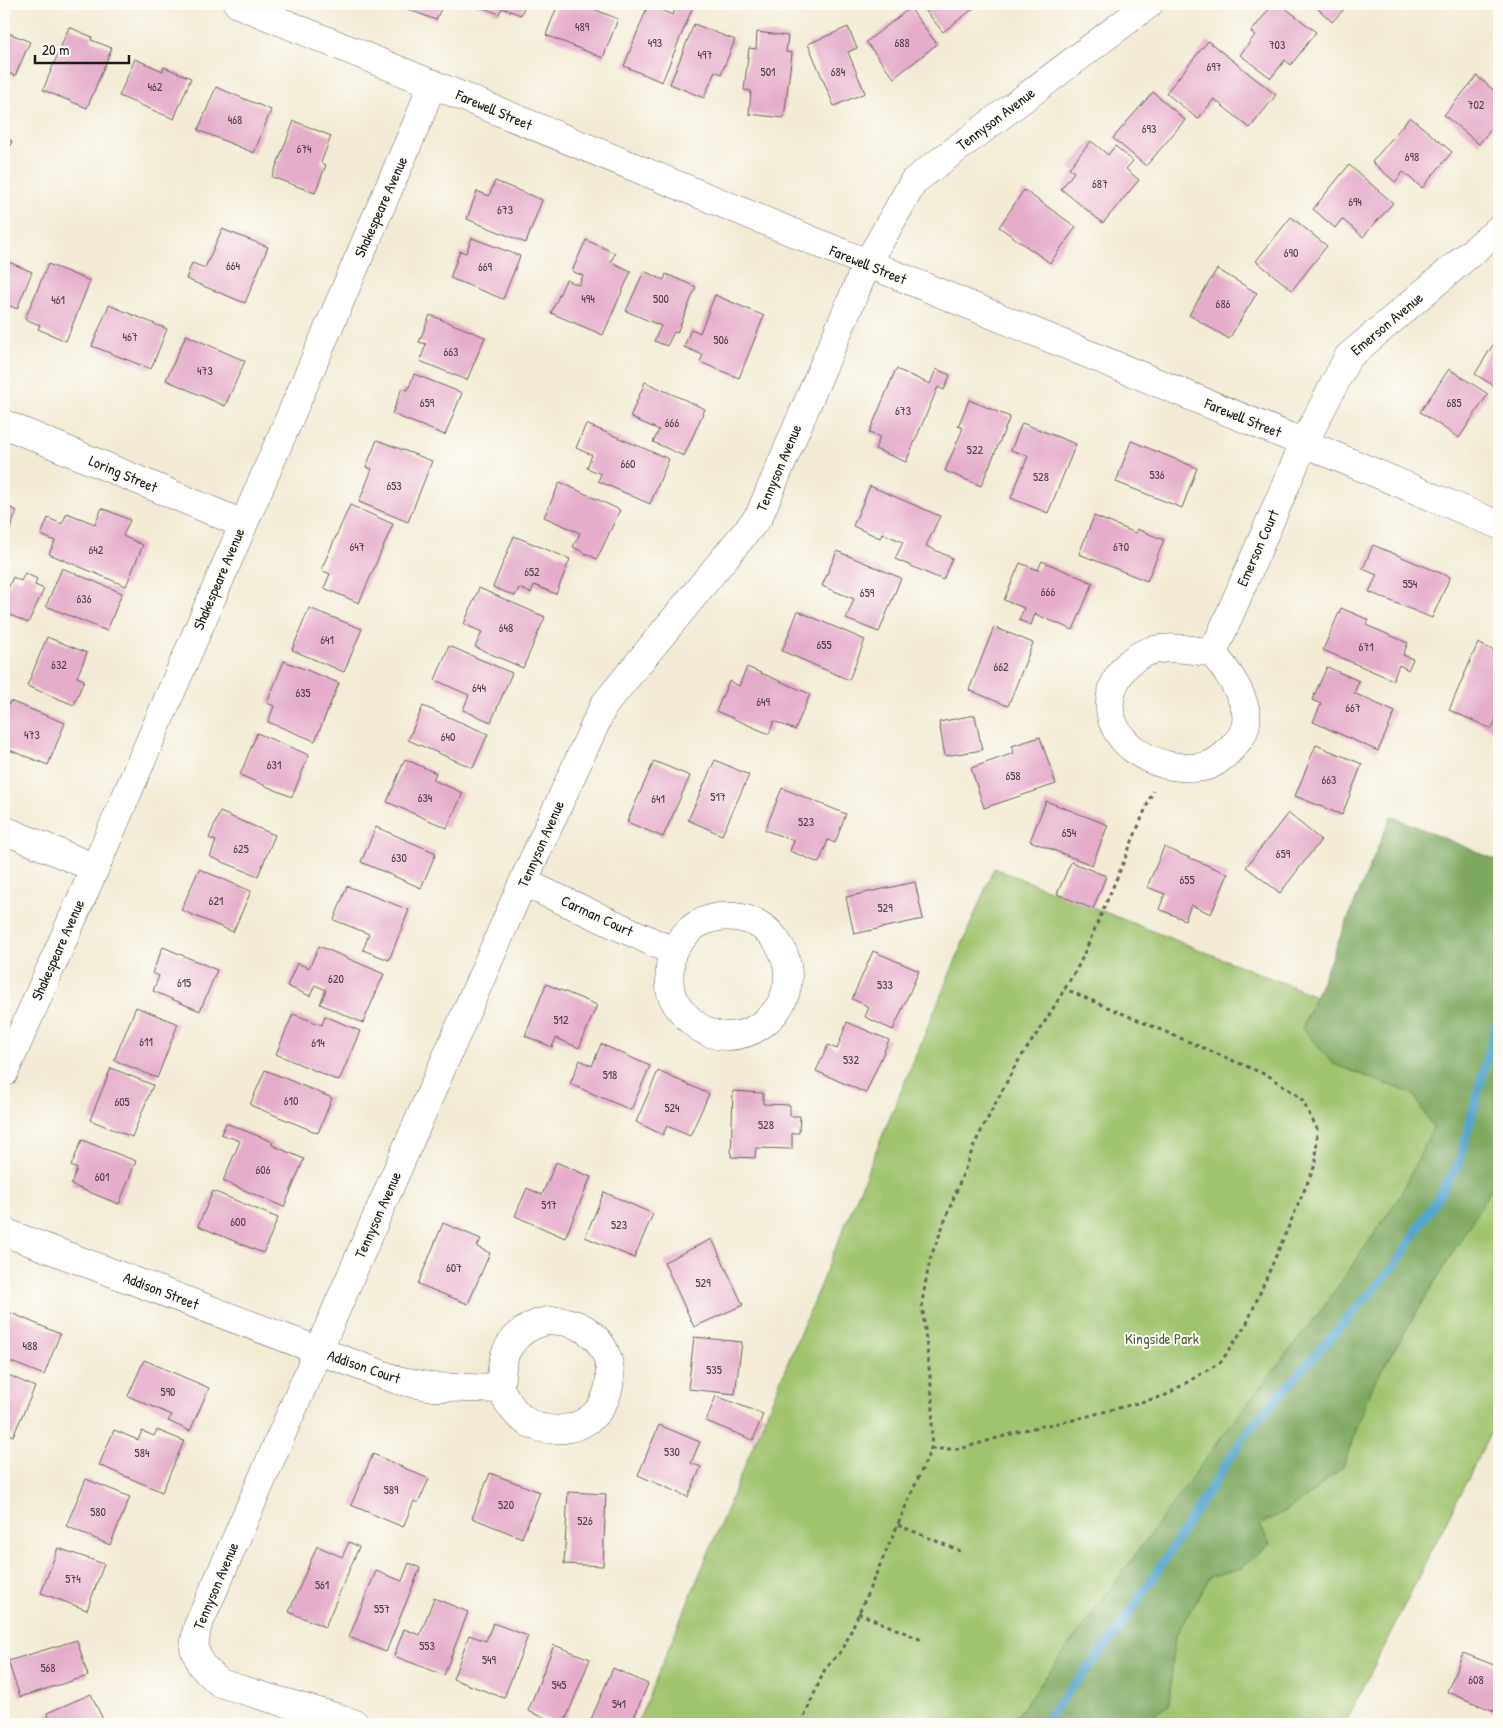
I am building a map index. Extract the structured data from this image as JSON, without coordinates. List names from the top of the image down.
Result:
{
  "streets": {
    "street": [
      "Farewell Street",
      "Tennyson Avenue",
      "Shakespeare Avenue",
      "Emerson Avenue",
      "Loring Street",
      "Emerson Court",
      "Carman Court",
      "Addison Street",
      "Addison Court"
    ]
  },
  "crossings": [
    ["Farewell Street", "Tennyson Avenue"],
    ["Farewell Street", "Shakespeare Avenue"],
    ["Farewell Street", "Emerson Avenue"],
    ["Farewell Street", "Emerson Court"],
    ["Tennyson Avenue", "Carman Court"],
    ["Tennyson Avenue", "Addison Street"],
    ["Tennyson Avenue", "Addison Court"],
    ["Shakespeare Avenue", "Loring Street"],
    ["Emerson Avenue", "Emerson Court"],
    ["Addison Street", "Addison Court"]
  ],
  "parks": ["Kingside Park"],
  "house_numbers": [
    "489",
    "493",
    "688",
    "703",
    "497",
    "697",
    "501",
    "684",
    "462",
    "702",
    "468",
    "693",
    "674",
    "698",
    "687",
    "694",
    "673",
    "690",
    "664",
    "669",
    "494",
    "500",
    "461",
    "686",
    "467",
    "506",
    "663",
    "473",
    "659",
    "685",
    "673",
    "666",
    "522",
    "660",
    "536",
    "528",
    "653",
    "647",
    "670",
    "642",
    "652",
    "554",
    "666",
    "659",
    "636",
    "648",
    "641",
    "655",
    "671",
    "632",
    "662",
    "644",
    "635",
    "649",
    "667",
    "473",
    "640",
    "631",
    "658",
    "663",
    "517",
    "634",
    "641",
    "523",
    "654",
    "625",
    "659",
    "630",
    "655",
    "621",
    "529",
    "620",
    "615",
    "533",
    "512",
    "611",
    "614",
    "532",
    "518",
    "610",
    "605",
    "524",
    "528",
    "606",
    "601",
    "517",
    "600",
    "523",
    "607",
    "529",
    "488",
    "535",
    "590",
    "530",
    "584",
    "589",
    "520",
    "580",
    "526",
    "574",
    "561",
    "557",
    "553",
    "549",
    "568",
    "608",
    "545",
    "541"
  ],
  "scale_bar": "20 m"
}
